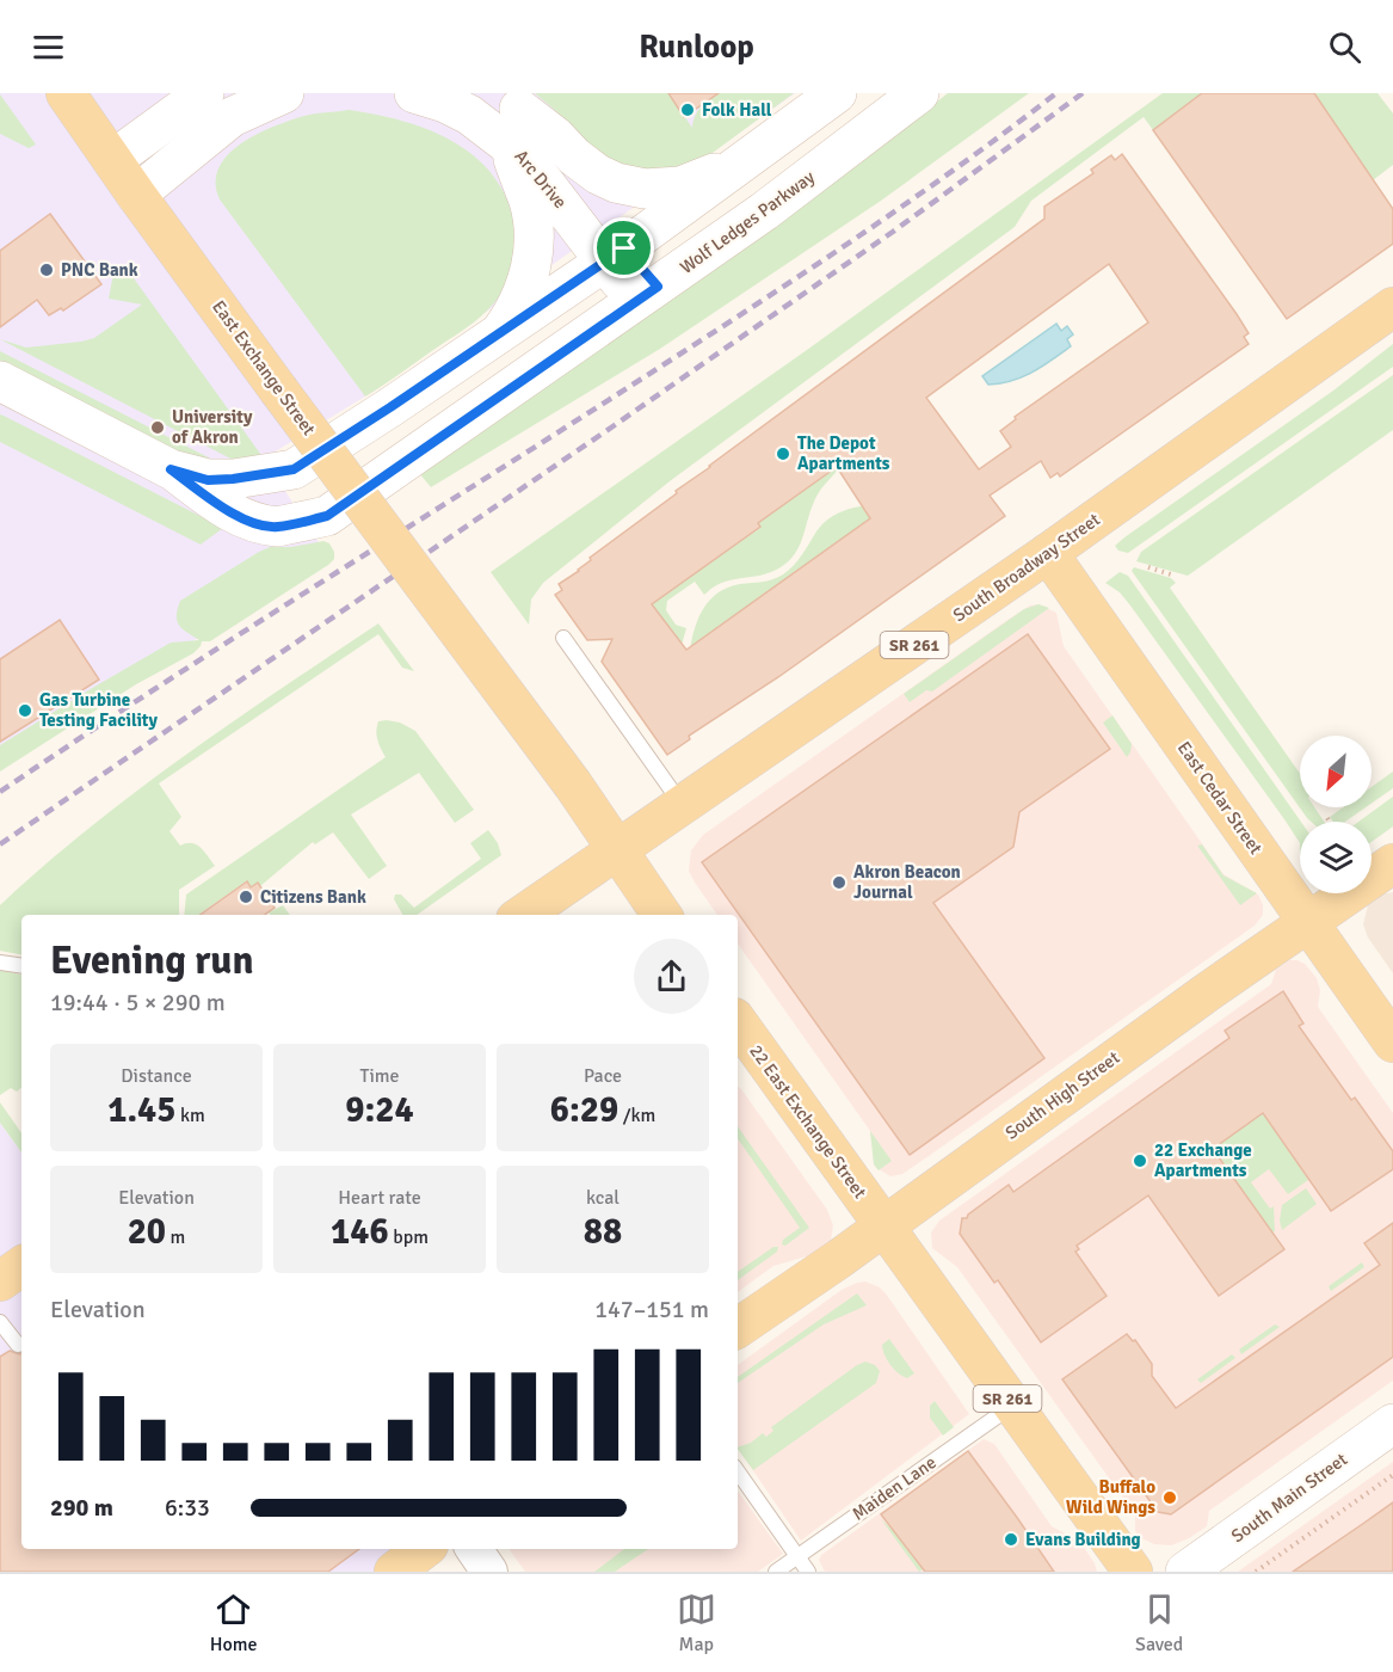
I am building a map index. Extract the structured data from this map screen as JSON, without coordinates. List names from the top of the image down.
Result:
{
  "streets": {
    "main road": [
      "Arc Drive",
      "Wolf Ledges Parkway",
      "East Exchange Street",
      "South Broadway Street",
      "SR 261",
      "East Cedar Street",
      "South High Street",
      "22 East Exchange Street",
      "South Main Street"
    ],
    "lane": ["Maiden Lane"]
  },
  "crossings": [
    ["Arc Drive", "Wolf Ledges Parkway"],
    ["East Exchange Street", "South Broadway Street"],
    ["South Broadway Street", "East Cedar Street"],
    ["SR 261", "South High Street"],
    ["SR 261", "22 East Exchange Street"],
    ["SR 261", "Maiden Lane"],
    ["East Cedar Street", "South High Street"],
    ["South High Street", "22 East Exchange Street"]
  ],
  "places": [
    "Folk Hall",
    "PNC Bank",
    "University of Akron",
    "The Depot Apartments",
    "Gas Turbine Testing Facility",
    "Akron Beacon Journal",
    "Citizens Bank",
    "22 Exchange Apartments",
    "Buffalo Wild Wings",
    "Evans Building"
  ],
  "north": "bottom left",
  "page": {
    "header": "Runloop",
    "heading": ["Evening run", "19:44 · 5 × 290 m"],
    "stats": [
      ["Distance", "1.45 km"],
      ["Time", "9:24"],
      ["Pace", "6:29 /km"],
      ["Elevation", "20 m"],
      ["Heart rate", "146 bpm"],
      ["kcal", "88"]
    ],
    "chart": ["Elevation", "147–151 m"],
    "list": [
      {
        "name": "290 m",
        "note": "6:33"
      }
    ],
    "tabs": ["Home", "Map", "Saved"]
  }
}
